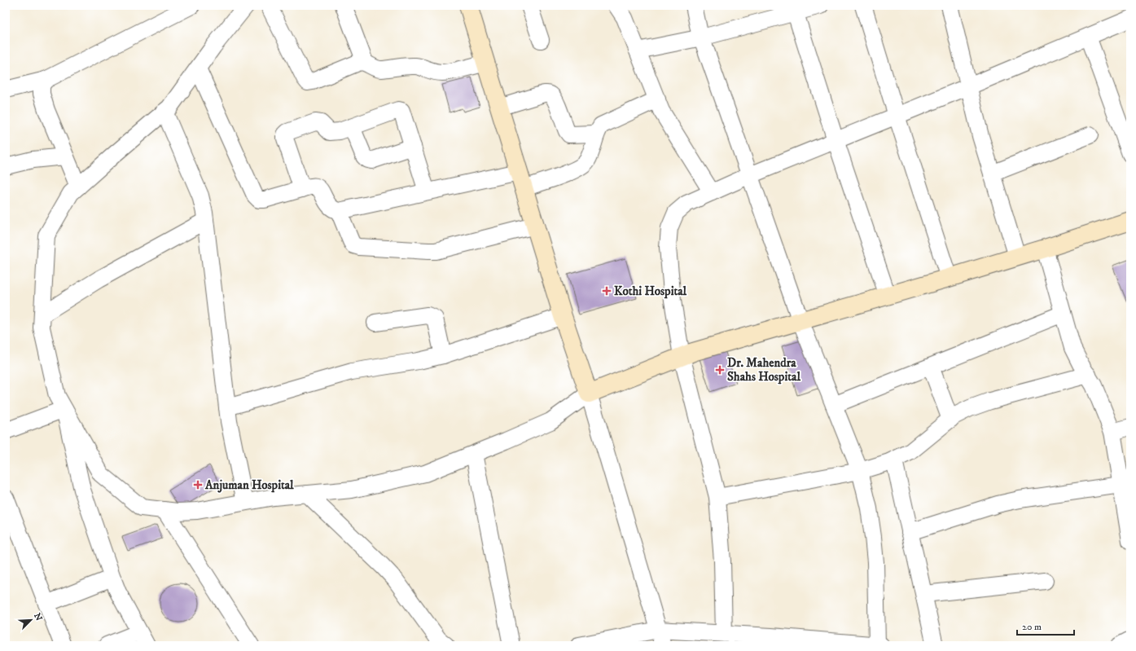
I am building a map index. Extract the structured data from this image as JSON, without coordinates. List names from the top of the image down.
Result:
{
  "places": {
    "health": ["Kothi Hospital", "Dr. Mahendra Shahs Hospital", "Anjuman Hospital"]
  },
  "scale_bar": "20 m",
  "north": "top right"
}
